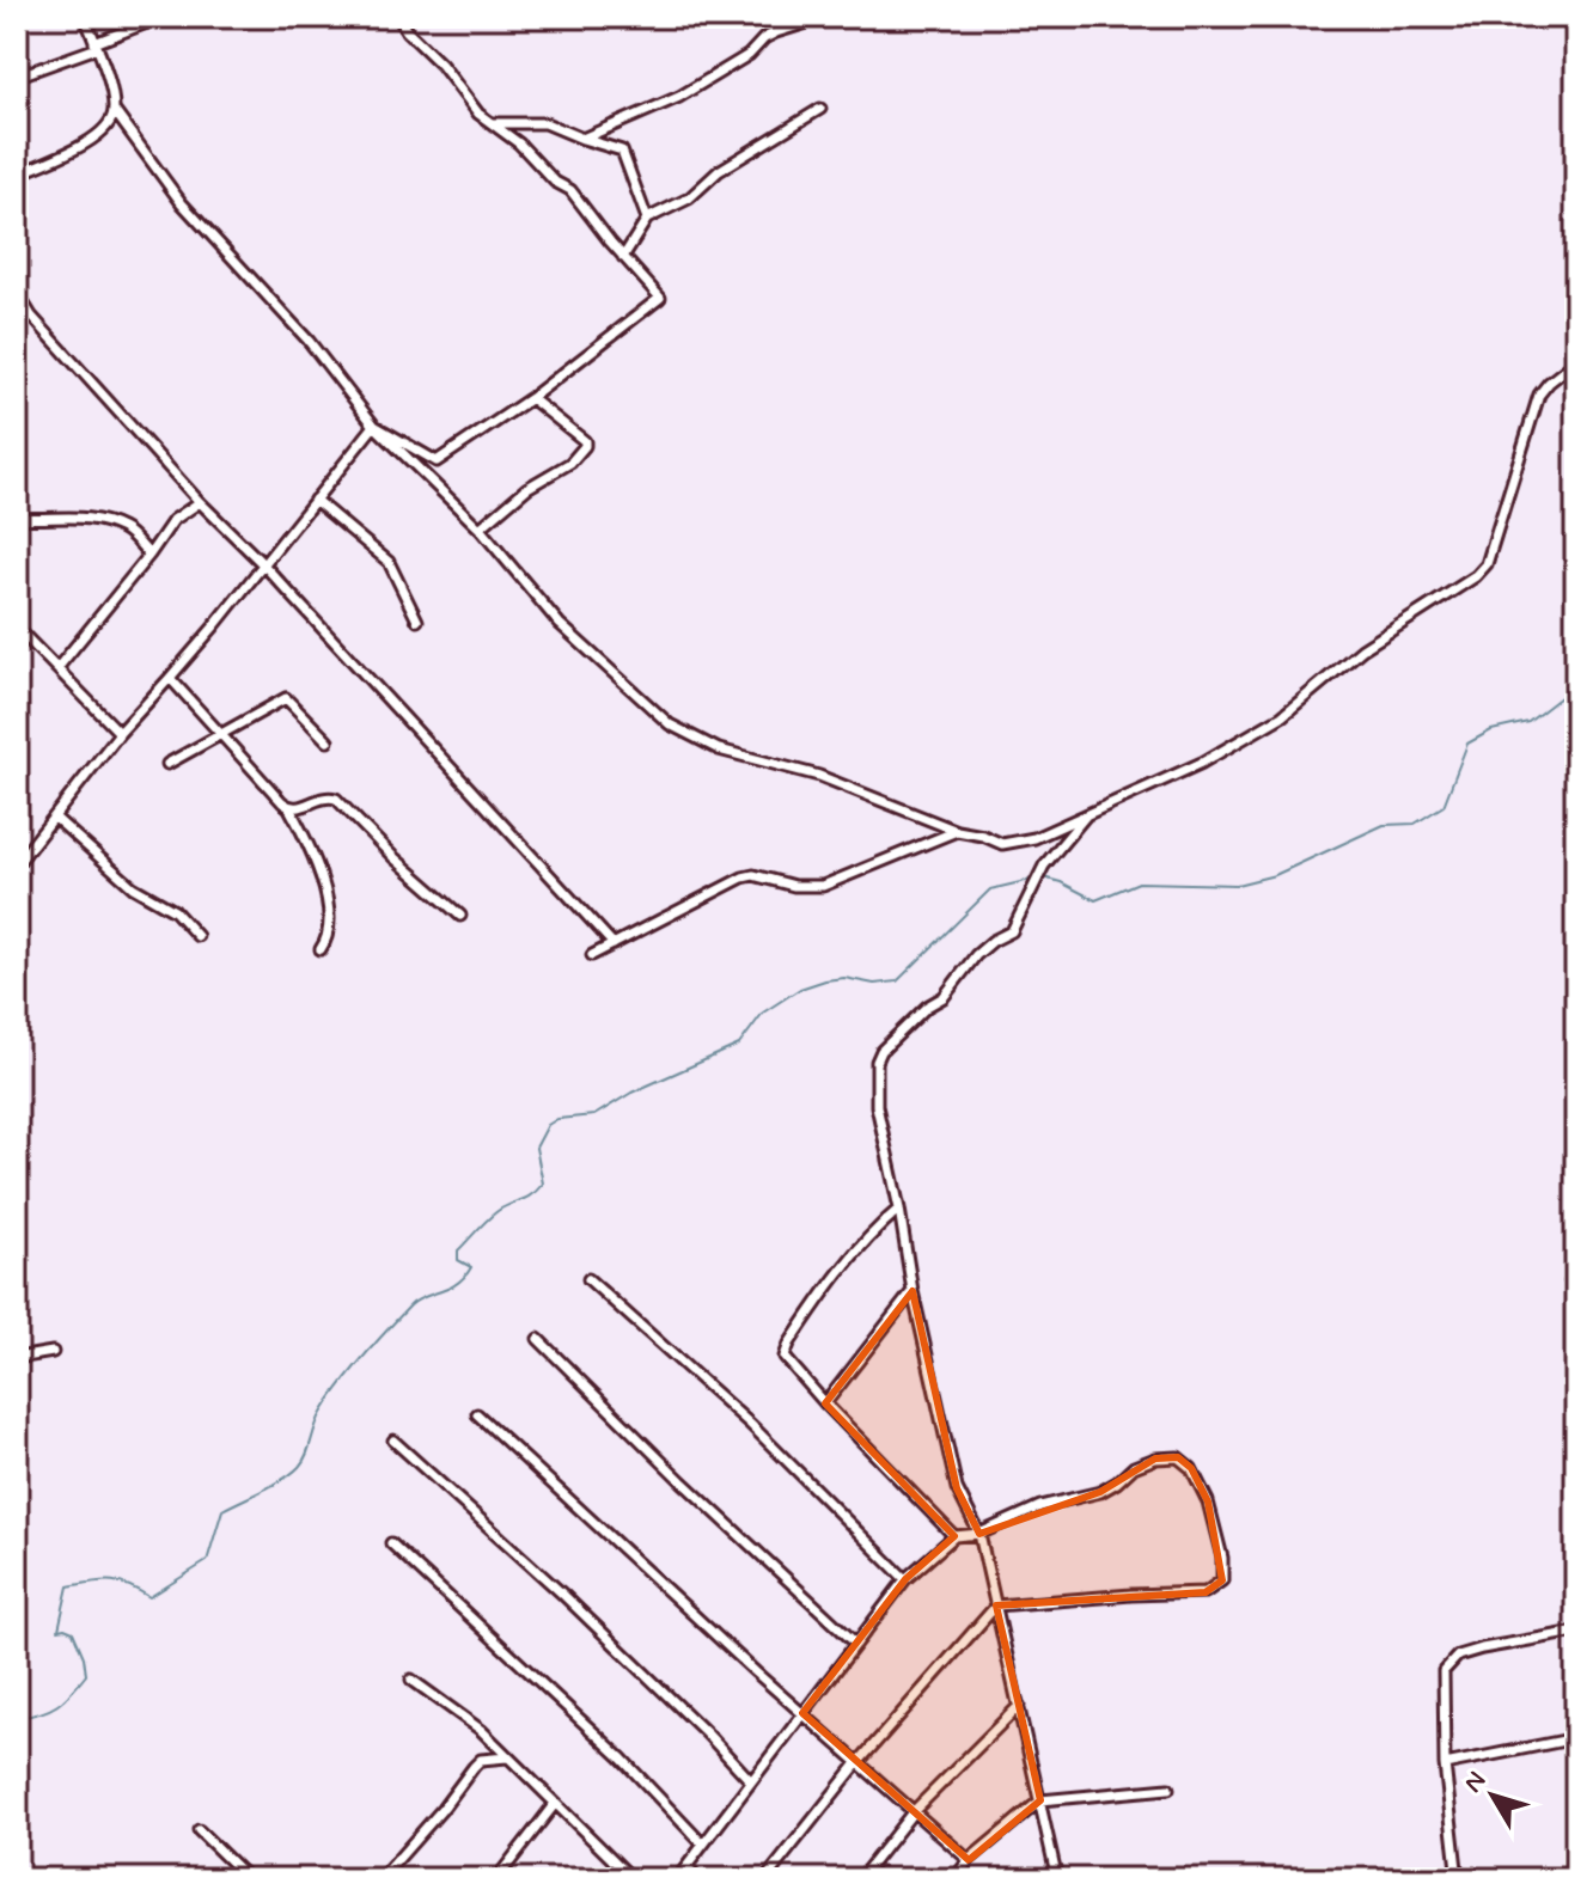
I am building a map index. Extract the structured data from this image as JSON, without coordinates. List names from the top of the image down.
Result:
{
  "north": "top left"
}
